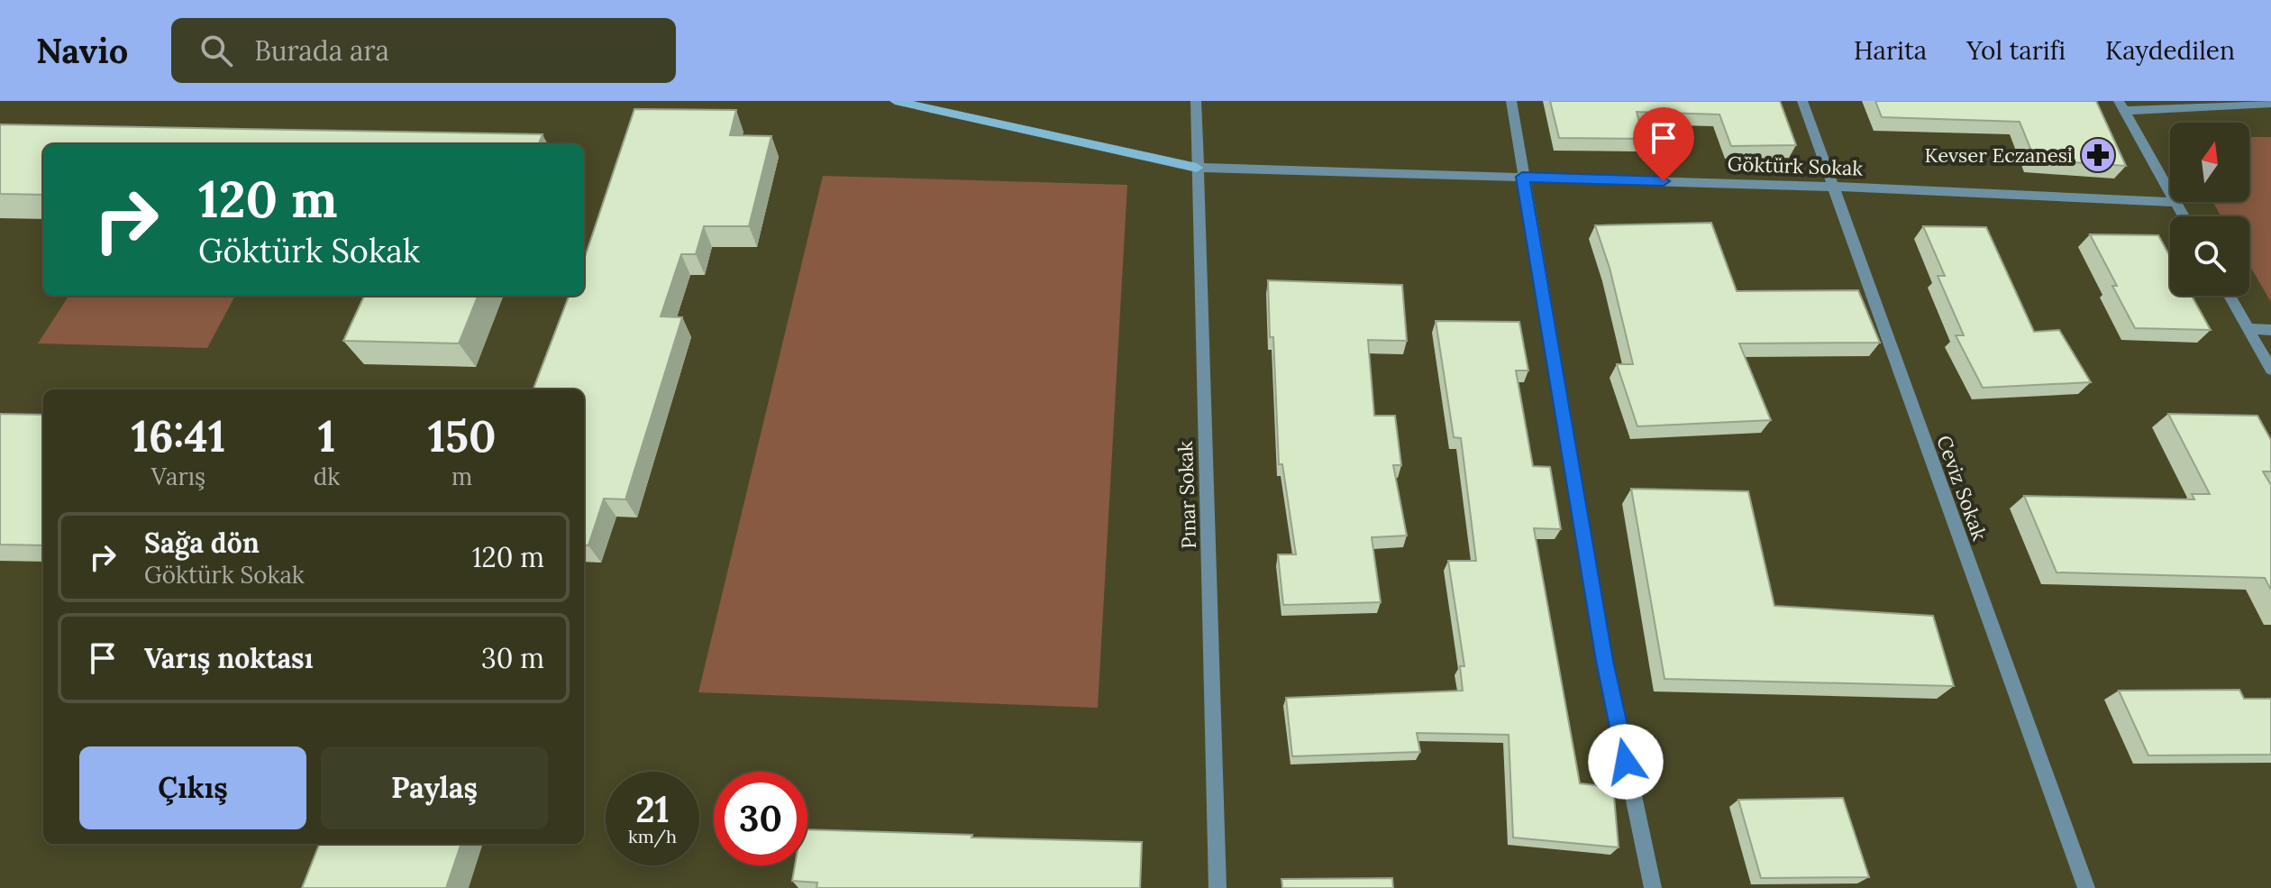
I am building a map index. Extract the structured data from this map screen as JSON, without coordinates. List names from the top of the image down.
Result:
{
  "streets": {
    "street": ["Göktürk Sokak", "Ceviz Sokak", "Pınar Sokak"]
  },
  "crossings": [
    ["Göktürk Sokak", "Ceviz Sokak"],
    ["Göktürk Sokak", "Pınar Sokak"]
  ],
  "places": {
    "pharmacy": ["Kevser Eczanesi"]
  },
  "north": "top",
  "page": {
    "header": "Navio",
    "search": "Burada ara",
    "nav": ["Harita", "Yol tarifi", "Kaydedilen"],
    "turn": ["120 m", "Göktürk Sokak"],
    "eta": [
      "16:41",
      "Varış",
      "1",
      "dk",
      "150",
      "m"
    ],
    "list": [
      {
        "name": "Sağa dön",
        "note": "Göktürk Sokak",
        "value": "120 m"
      },
      {
        "name": "Varış noktası",
        "value": "30 m"
      }
    ],
    "buttons": ["Çıkış", "Paylaş"],
    "speed": "21 km/h",
    "limit": "30"
  }
}
